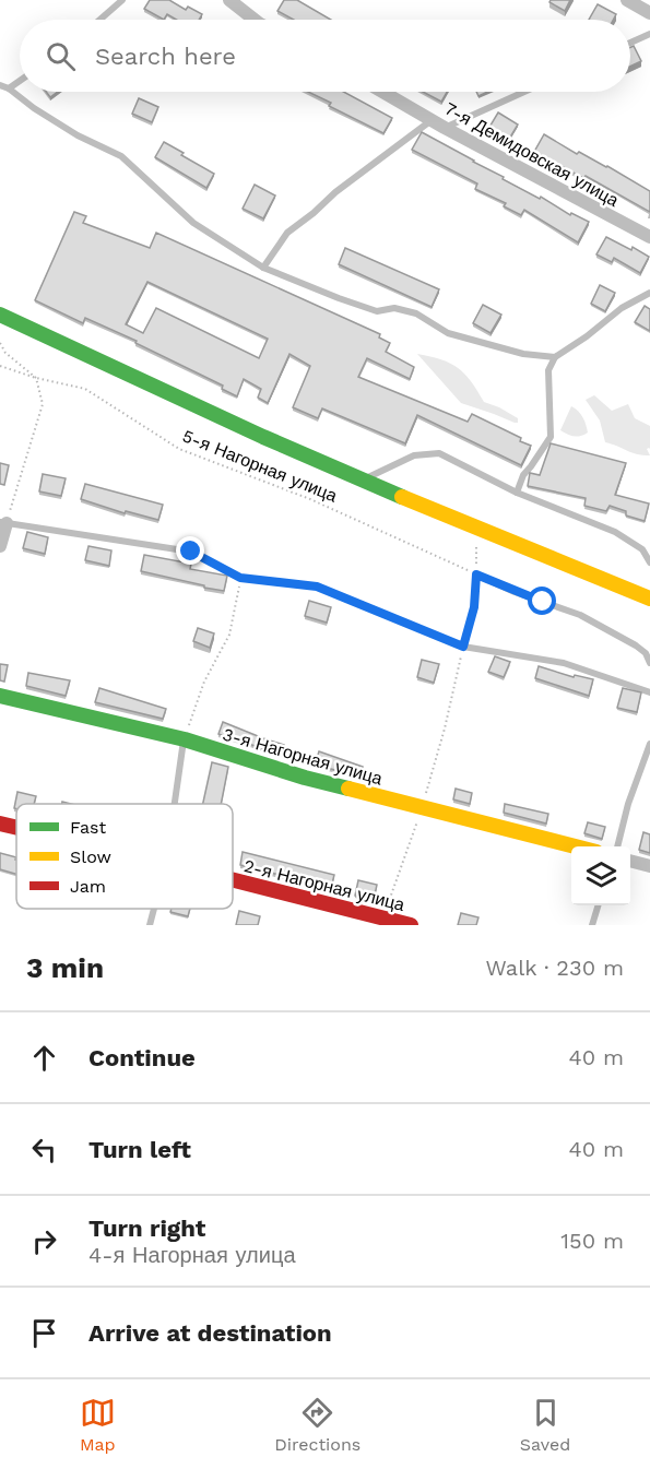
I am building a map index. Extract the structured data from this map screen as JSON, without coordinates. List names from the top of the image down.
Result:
{
  "streets": {
    "street": ["7-я Демидовская улица", "3-я Нагорная улица", "2-я Нагорная улица"],
    "path": ["5-я Нагорная улица"]
  },
  "legend": ["Fast", "Slow", "Jam"],
  "page": {
    "search": "Search here",
    "heading": ["3 min", "Walk · 230 m"],
    "list": [
      ["Continue", "40 m"],
      ["Turn left", "40 m"],
      ["Turn right", "4-я Нагорная улица", "150 m"],
      "Arrive at destination"
    ],
    "nav": ["Map", "Directions", "Saved"]
  }
}
